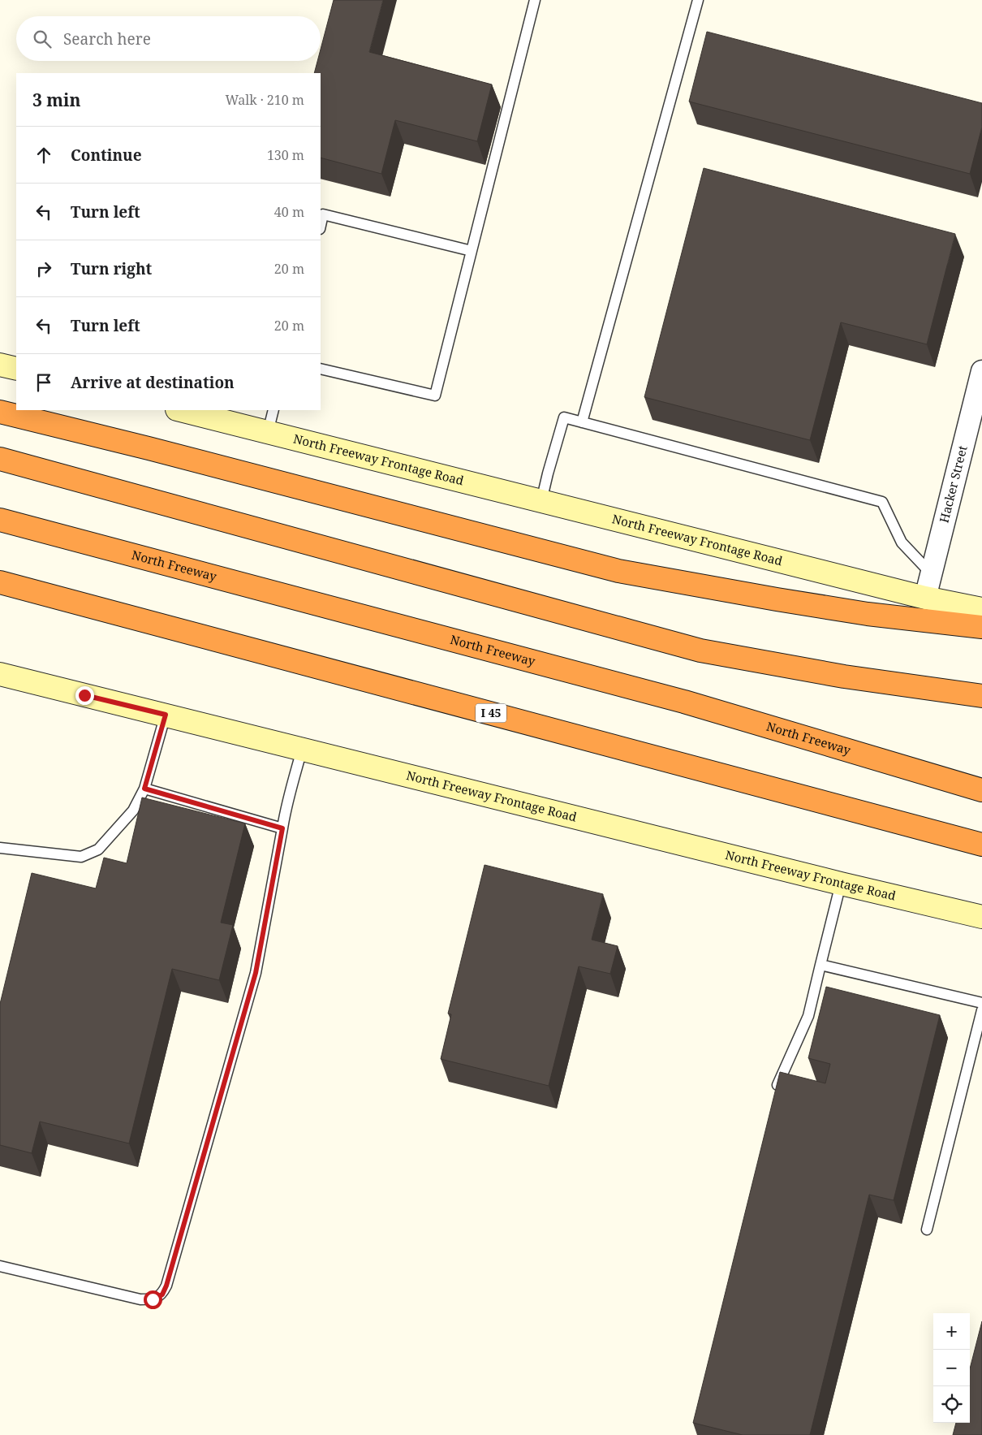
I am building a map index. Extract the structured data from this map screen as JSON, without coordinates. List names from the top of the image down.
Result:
{
  "streets": {
    "highway": ["North Freeway", "I 45"],
    "main road": ["North Freeway Frontage Road"],
    "street": ["Hacker Street"]
  },
  "crossings": [
    ["North Freeway Frontage Road", "Hacker Street"]
  ],
  "page": {
    "search": "Search here",
    "heading": ["3 min", "Walk · 210 m"],
    "list": [
      ["Continue", "130 m"],
      ["Turn left", "40 m"],
      ["Turn right", "20 m"],
      ["Turn left", "20 m"],
      "Arrive at destination"
    ],
    "map_buttons": ["+", "−"]
  }
}
